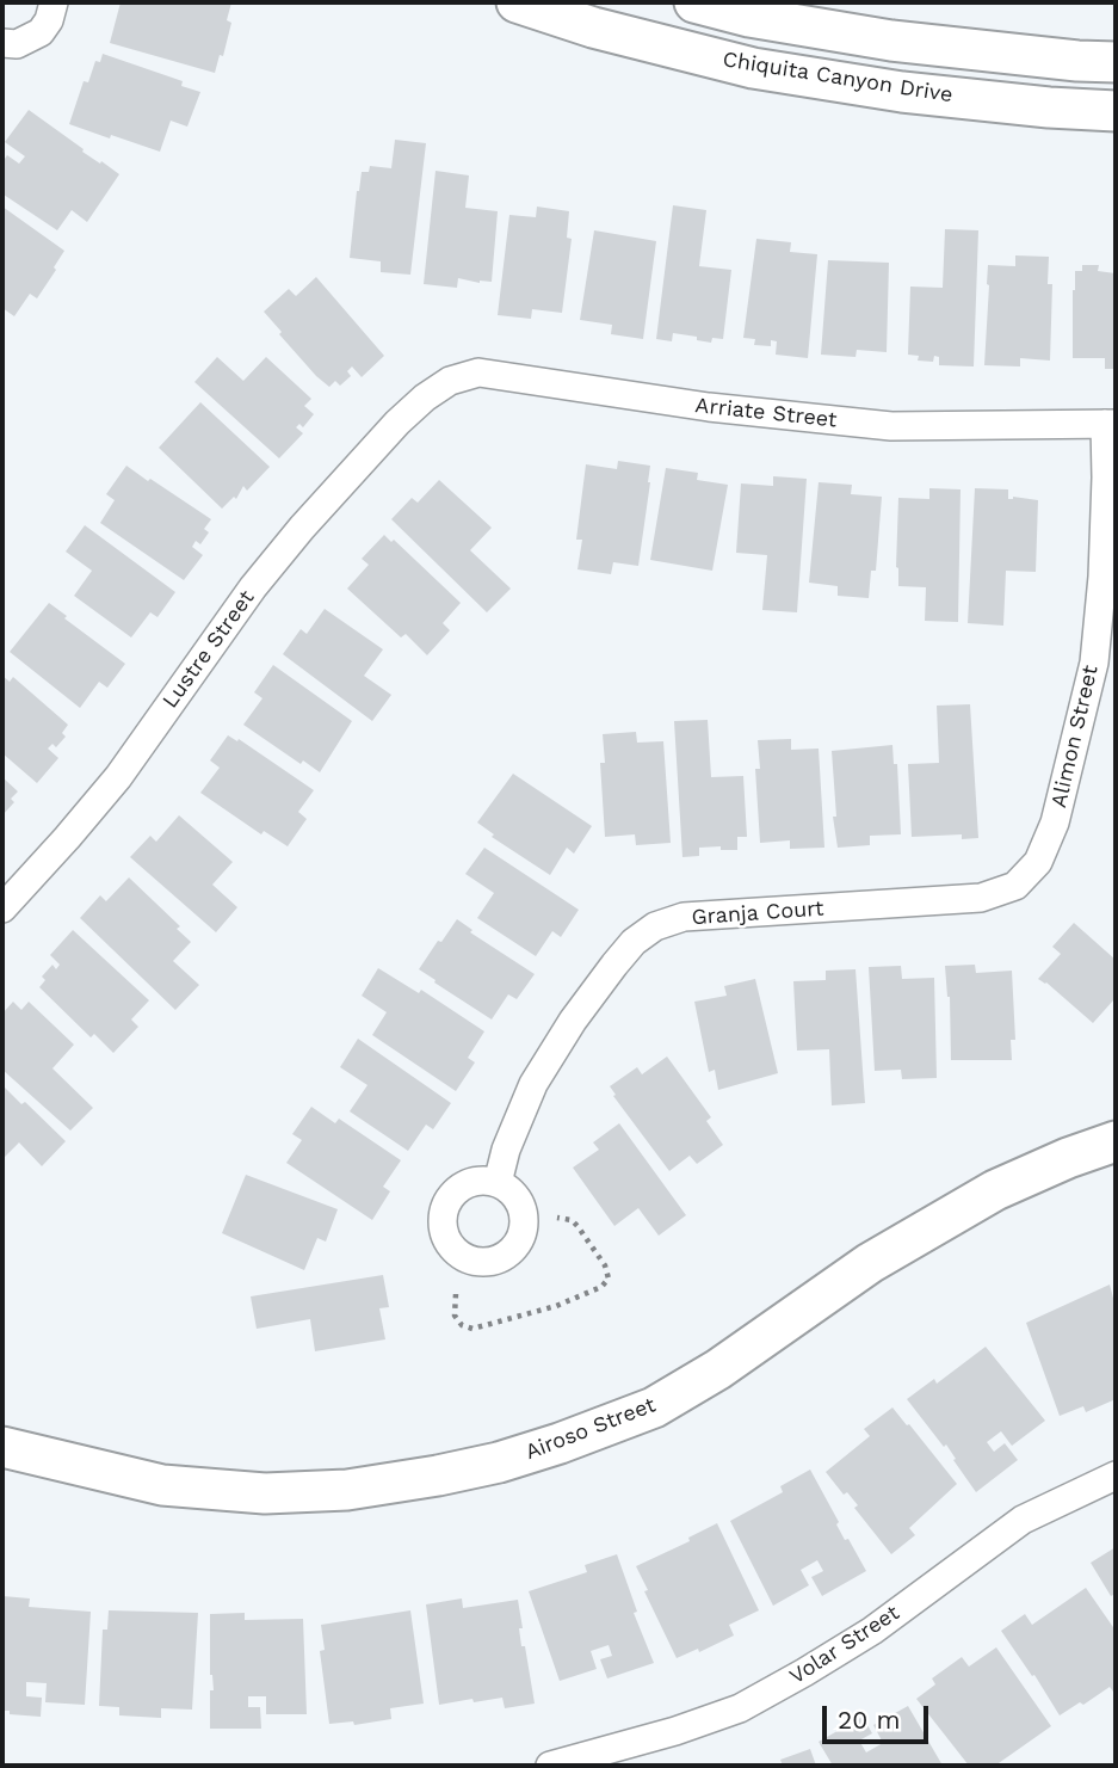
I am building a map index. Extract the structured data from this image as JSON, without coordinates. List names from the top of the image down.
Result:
{
  "streets": {
    "street": [
      "Chiquita Canyon Drive",
      "Arriate Street",
      "Lustre Street",
      "Alimon Street",
      "Granja Court",
      "Airoso Street",
      "Volar Street"
    ]
  },
  "crossings": [
    ["Arriate Street", "Lustre Street"],
    ["Arriate Street", "Alimon Street"],
    ["Alimon Street", "Granja Court"]
  ],
  "scale_bar": "20 m"
}
